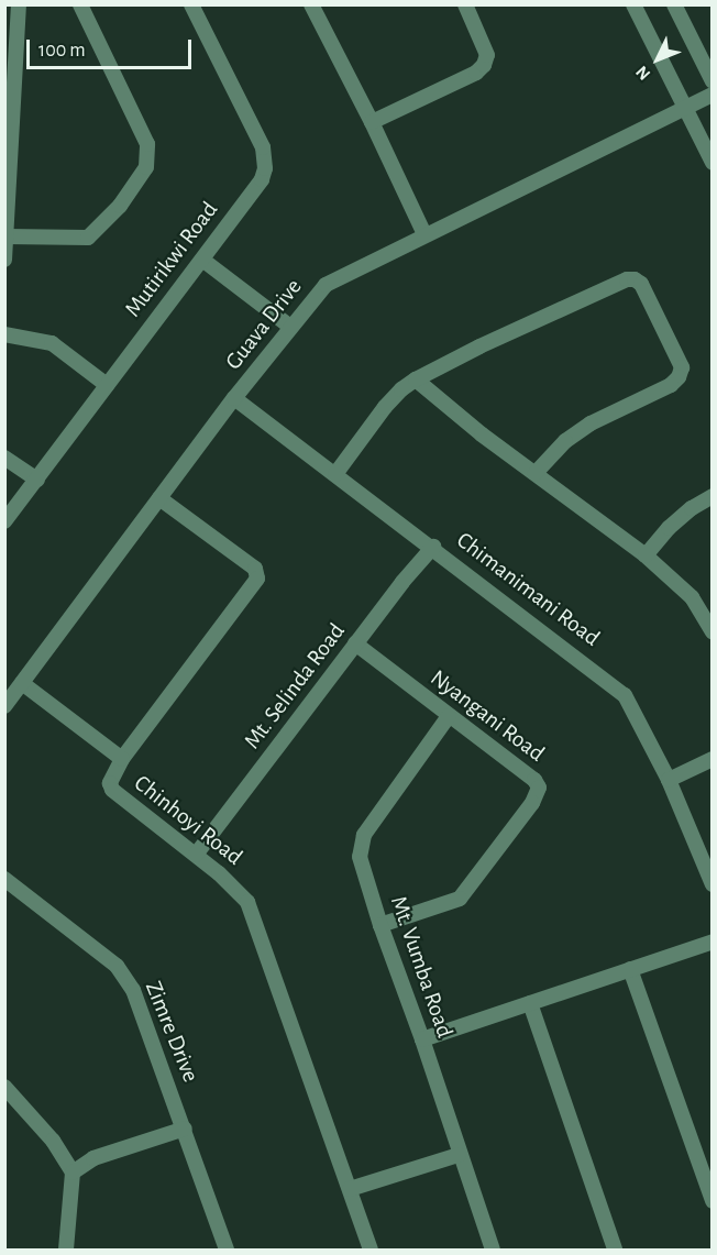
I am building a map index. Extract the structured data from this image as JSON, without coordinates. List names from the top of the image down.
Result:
{
  "streets": {
    "street": [
      "Mutirikwi Road",
      "Guava Drive",
      "Chimanimani Road",
      "Mt. Selinda Road",
      "Nyangani Road",
      "Chinhoyi Road",
      "Mt. Vumba Road",
      "Zimre Drive"
    ]
  },
  "crossings": [
    ["Guava Drive", "Chimanimani Road"],
    ["Guava Drive", "Chinhoyi Road"],
    ["Chimanimani Road", "Mt. Selinda Road"],
    ["Mt. Selinda Road", "Nyangani Road"],
    ["Mt. Selinda Road", "Chinhoyi Road"],
    ["Nyangani Road", "Mt. Vumba Road"]
  ],
  "scale_bar": "100 m",
  "north": "bottom left"
}
